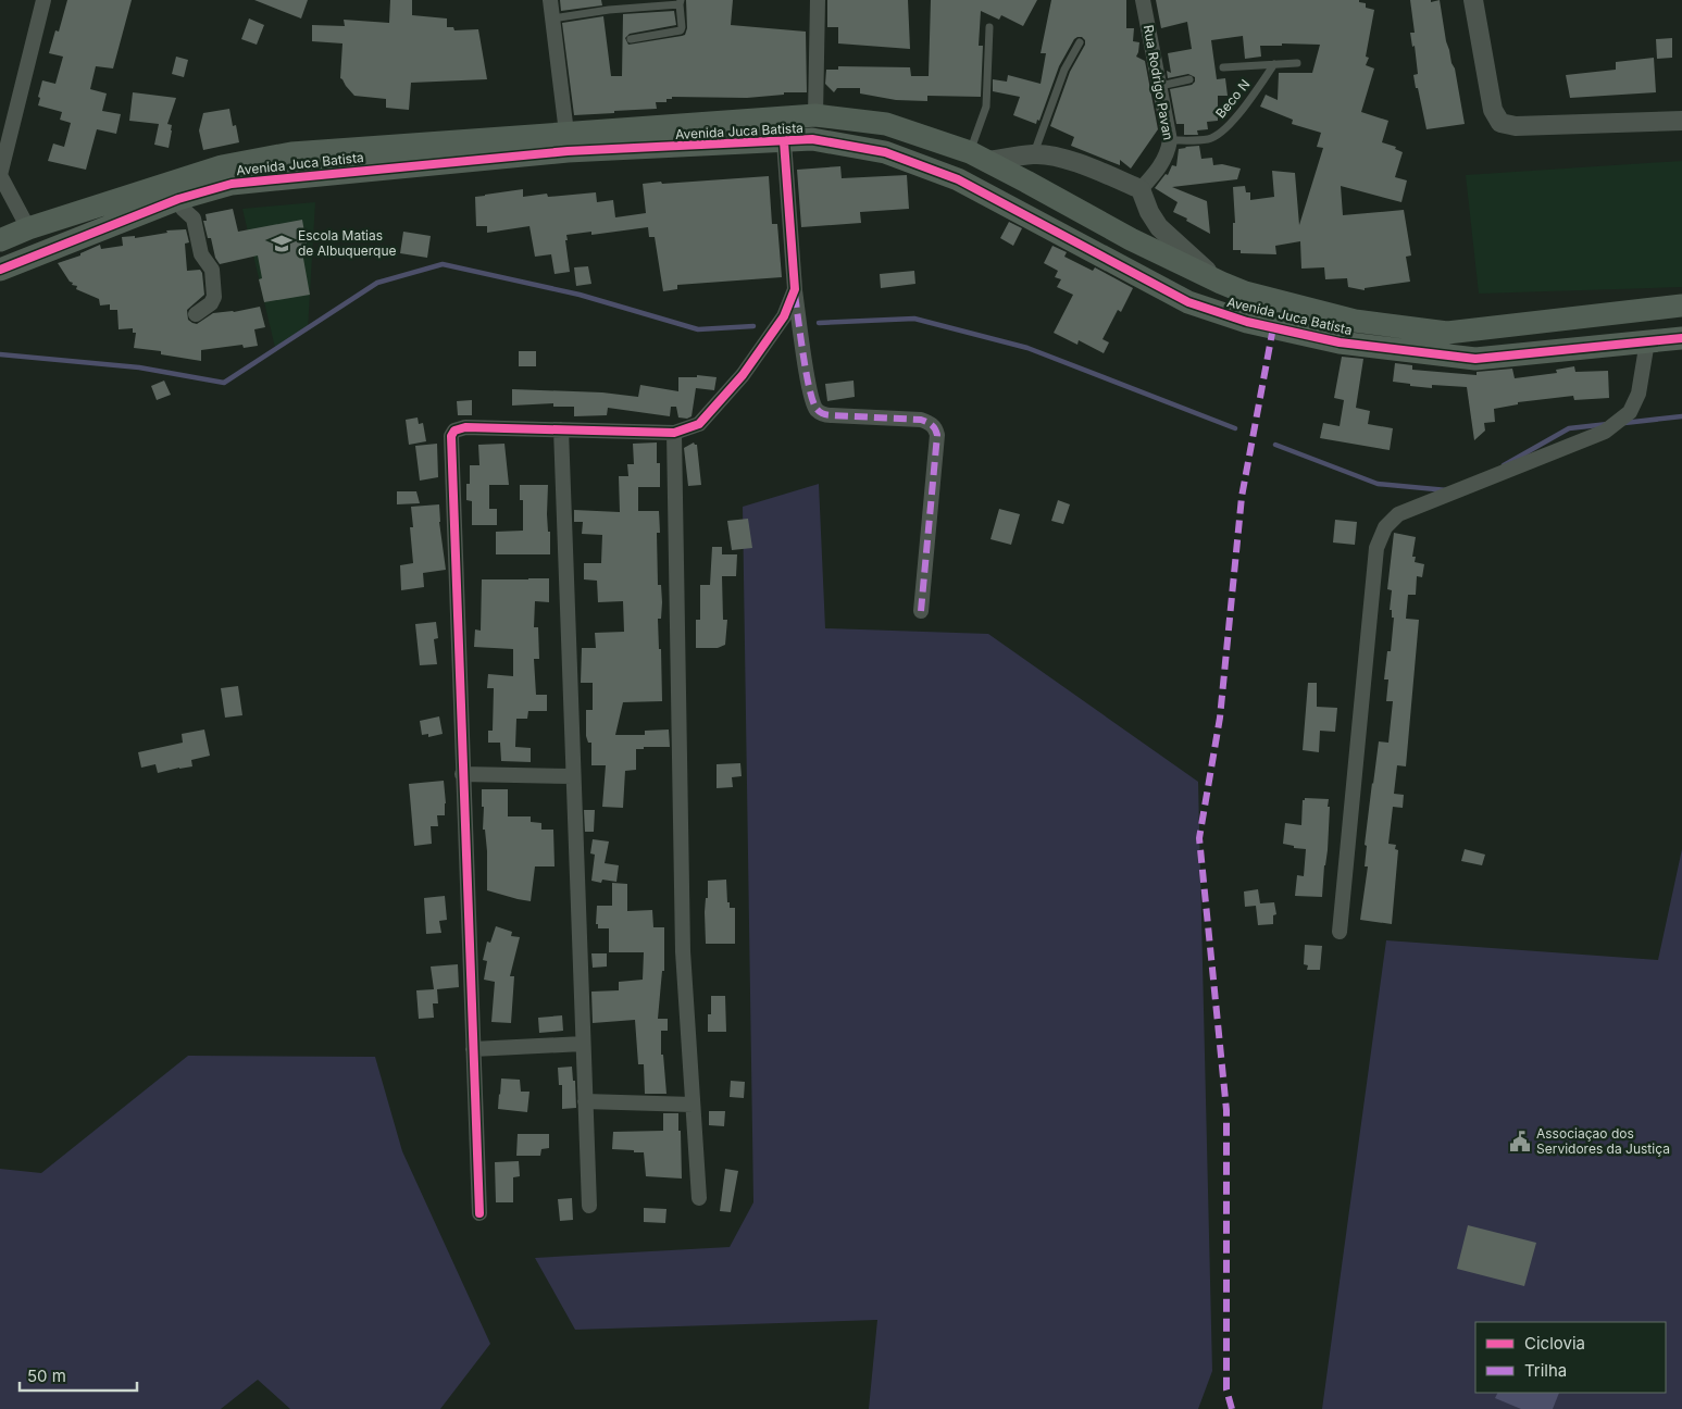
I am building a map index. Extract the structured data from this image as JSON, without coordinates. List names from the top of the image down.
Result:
{
  "streets": {
    "main road": ["Avenida Juca Batista"],
    "street": ["Rua Rodrigo Pavan"],
    "lane": ["Beco N"]
  },
  "crossings": [
    ["Rua Rodrigo Pavan", "Beco N"]
  ],
  "places": {
    "school or university": ["Escola Matias de Albuquerque"],
    "public building": ["Associaçao dos Servidores da Justiça"]
  },
  "legend": ["Ciclovia", "Trilha"],
  "scale_bar": "50 m"
}
